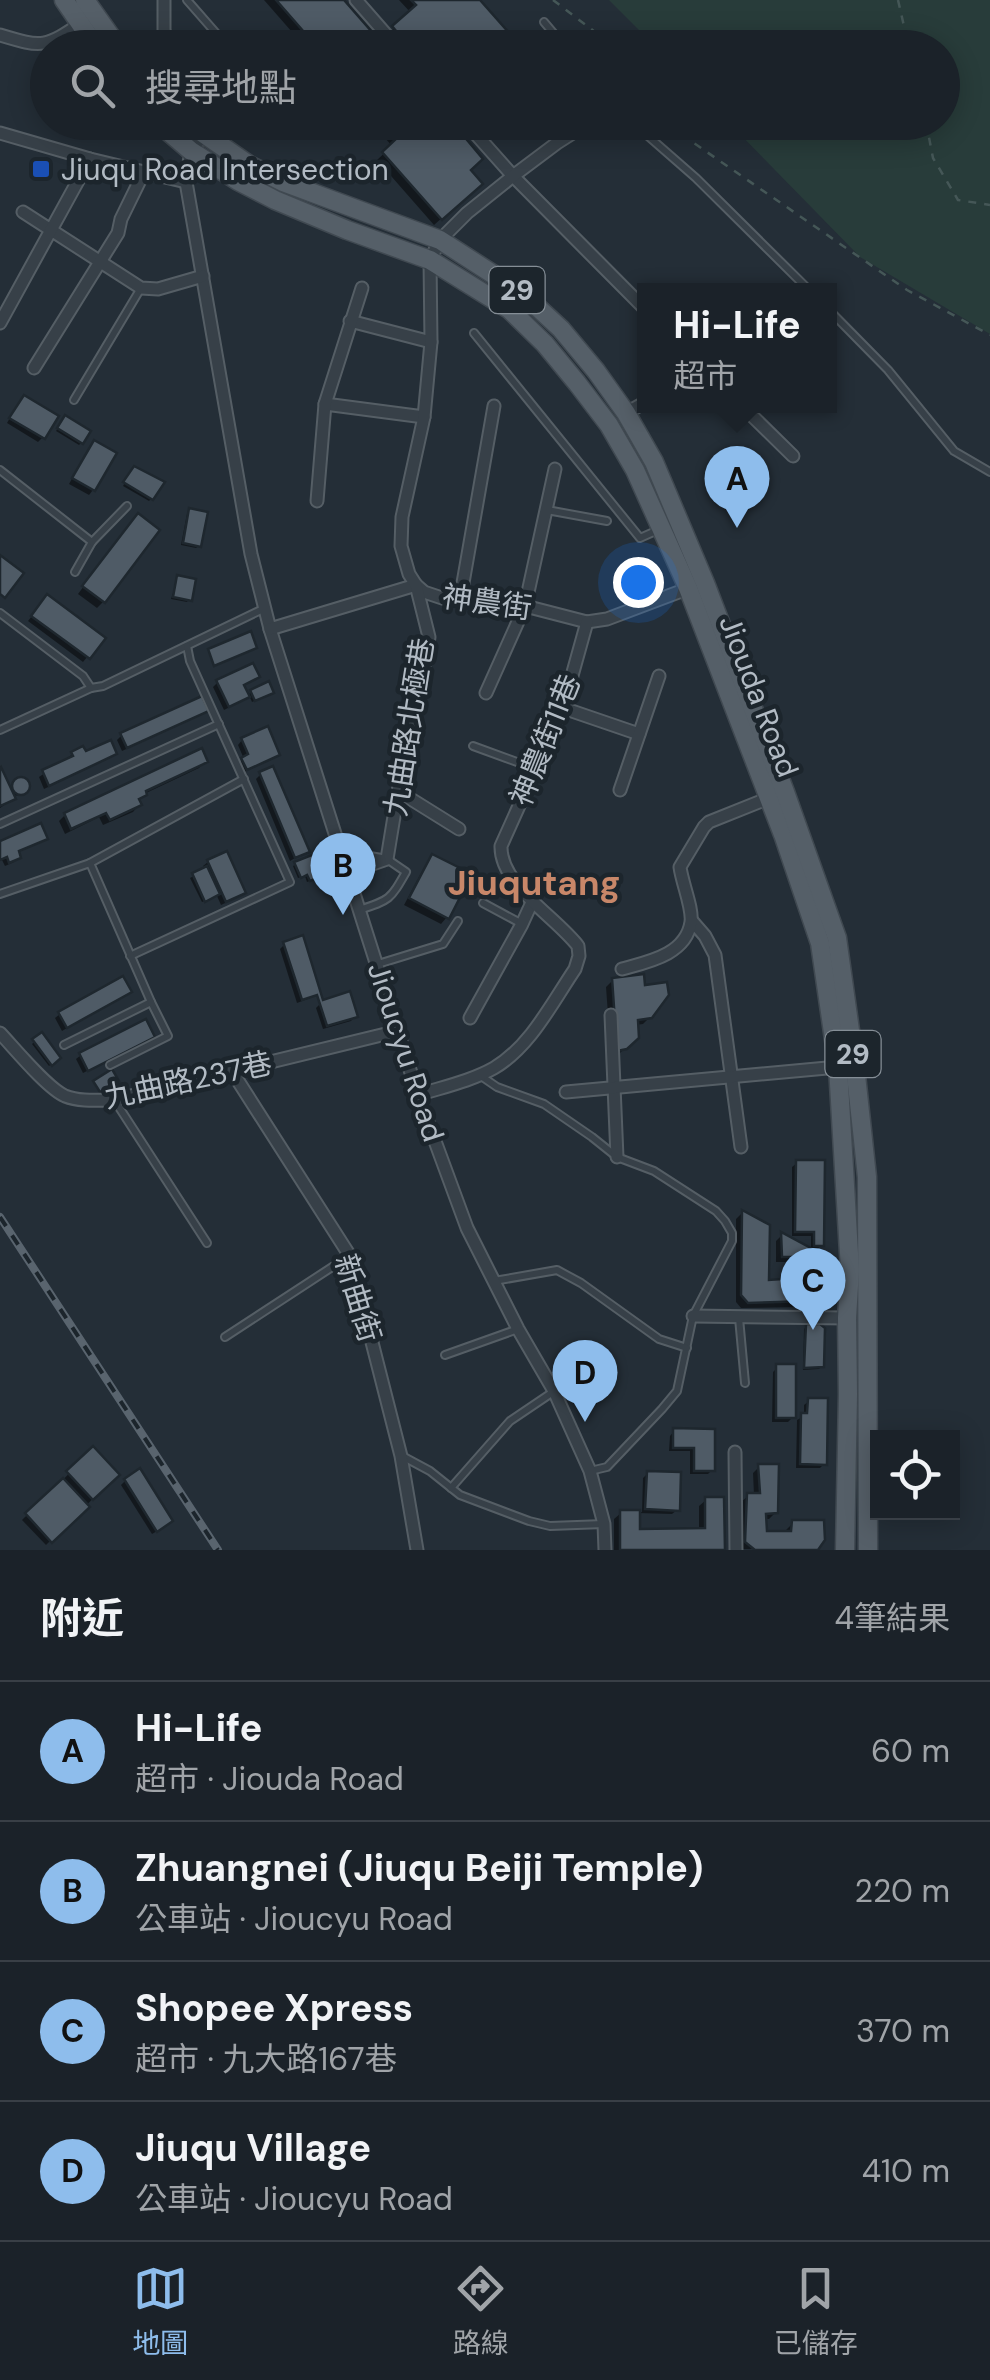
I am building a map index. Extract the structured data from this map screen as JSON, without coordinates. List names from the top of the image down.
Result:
{
  "streets": {
    "main road": ["29", "Jiouda Road"],
    "street": [
      "神農街",
      "九曲路北極巷",
      "神農街11巷",
      "Jioucyu Road",
      "九曲路237巷",
      "新曲街"
    ]
  },
  "crossings": [
    ["神農街", "九曲路北極巷"],
    ["神農街", "神農街11巷"],
    ["神農街", "Jioucyu Road"],
    ["Jiouda Road", "九曲路北極巷"],
    ["Jiouda Road", "Jioucyu Road"],
    ["九曲路北極巷", "Jioucyu Road"],
    ["Jioucyu Road", "九曲路237巷"],
    ["九曲路237巷", "新曲街"]
  ],
  "districts": ["Jiuqutang"],
  "places": {
    "transit": ["Jiuqu Road Intersection"]
  },
  "page": {
    "search": "搜尋地點",
    "popup": ["Hi-Life", "超市"],
    "pins": [
      "A",
      "B",
      "C",
      "D"
    ],
    "heading": ["附近", "4筆結果"],
    "list": [
      {
        "mark": "A",
        "name": "Hi-Life",
        "note": "超市 · Jiouda Road",
        "value": "60 m"
      },
      {
        "mark": "B",
        "name": "Zhuangnei (Jiuqu Beiji Temple)",
        "note": "公車站 · Jioucyu Road",
        "value": "220 m"
      },
      {
        "mark": "C",
        "name": "Shopee Xpress",
        "note": "超市 · 九大路167巷",
        "value": "370 m"
      },
      {
        "mark": "D",
        "name": "Jiuqu Village",
        "note": "公車站 · Jioucyu Road",
        "value": "410 m"
      }
    ],
    "nav": ["地圖", "路線", "已儲存"]
  }
}
